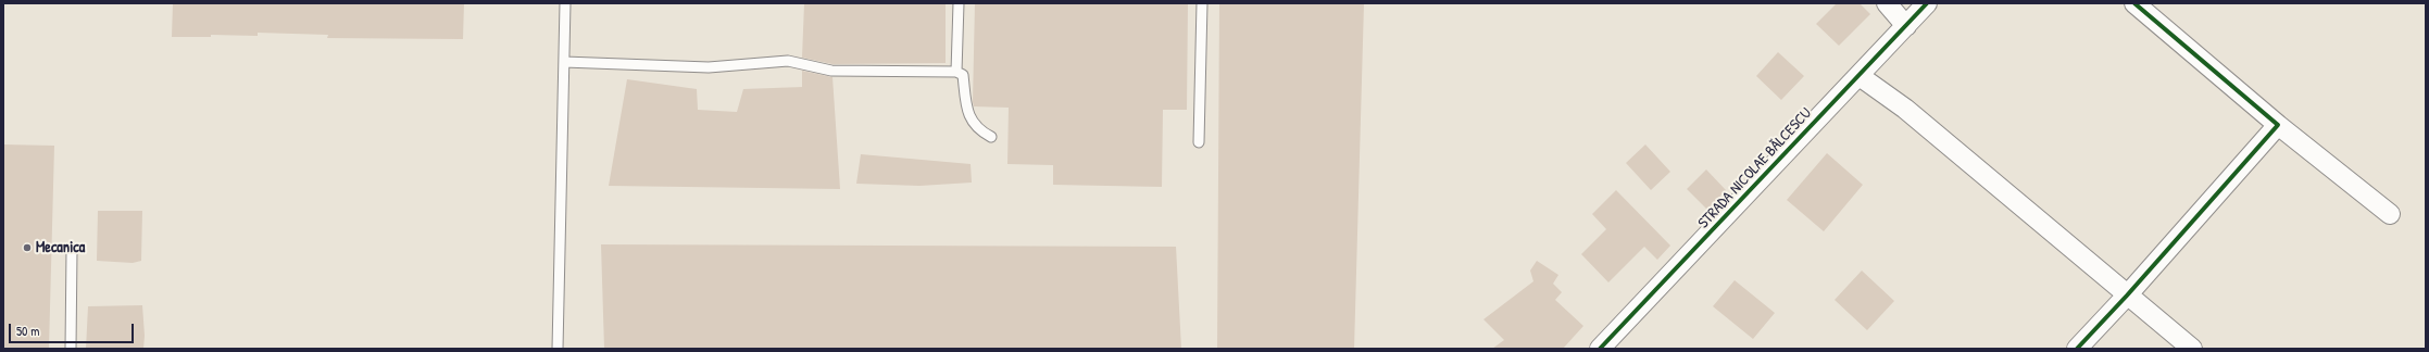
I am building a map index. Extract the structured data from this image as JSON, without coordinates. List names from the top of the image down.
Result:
{
  "streets": {
    "street": ["STRADA NICOLAE BĂLCESCU"]
  },
  "places": ["Mecanica"],
  "scale_bar": "50 m"
}
